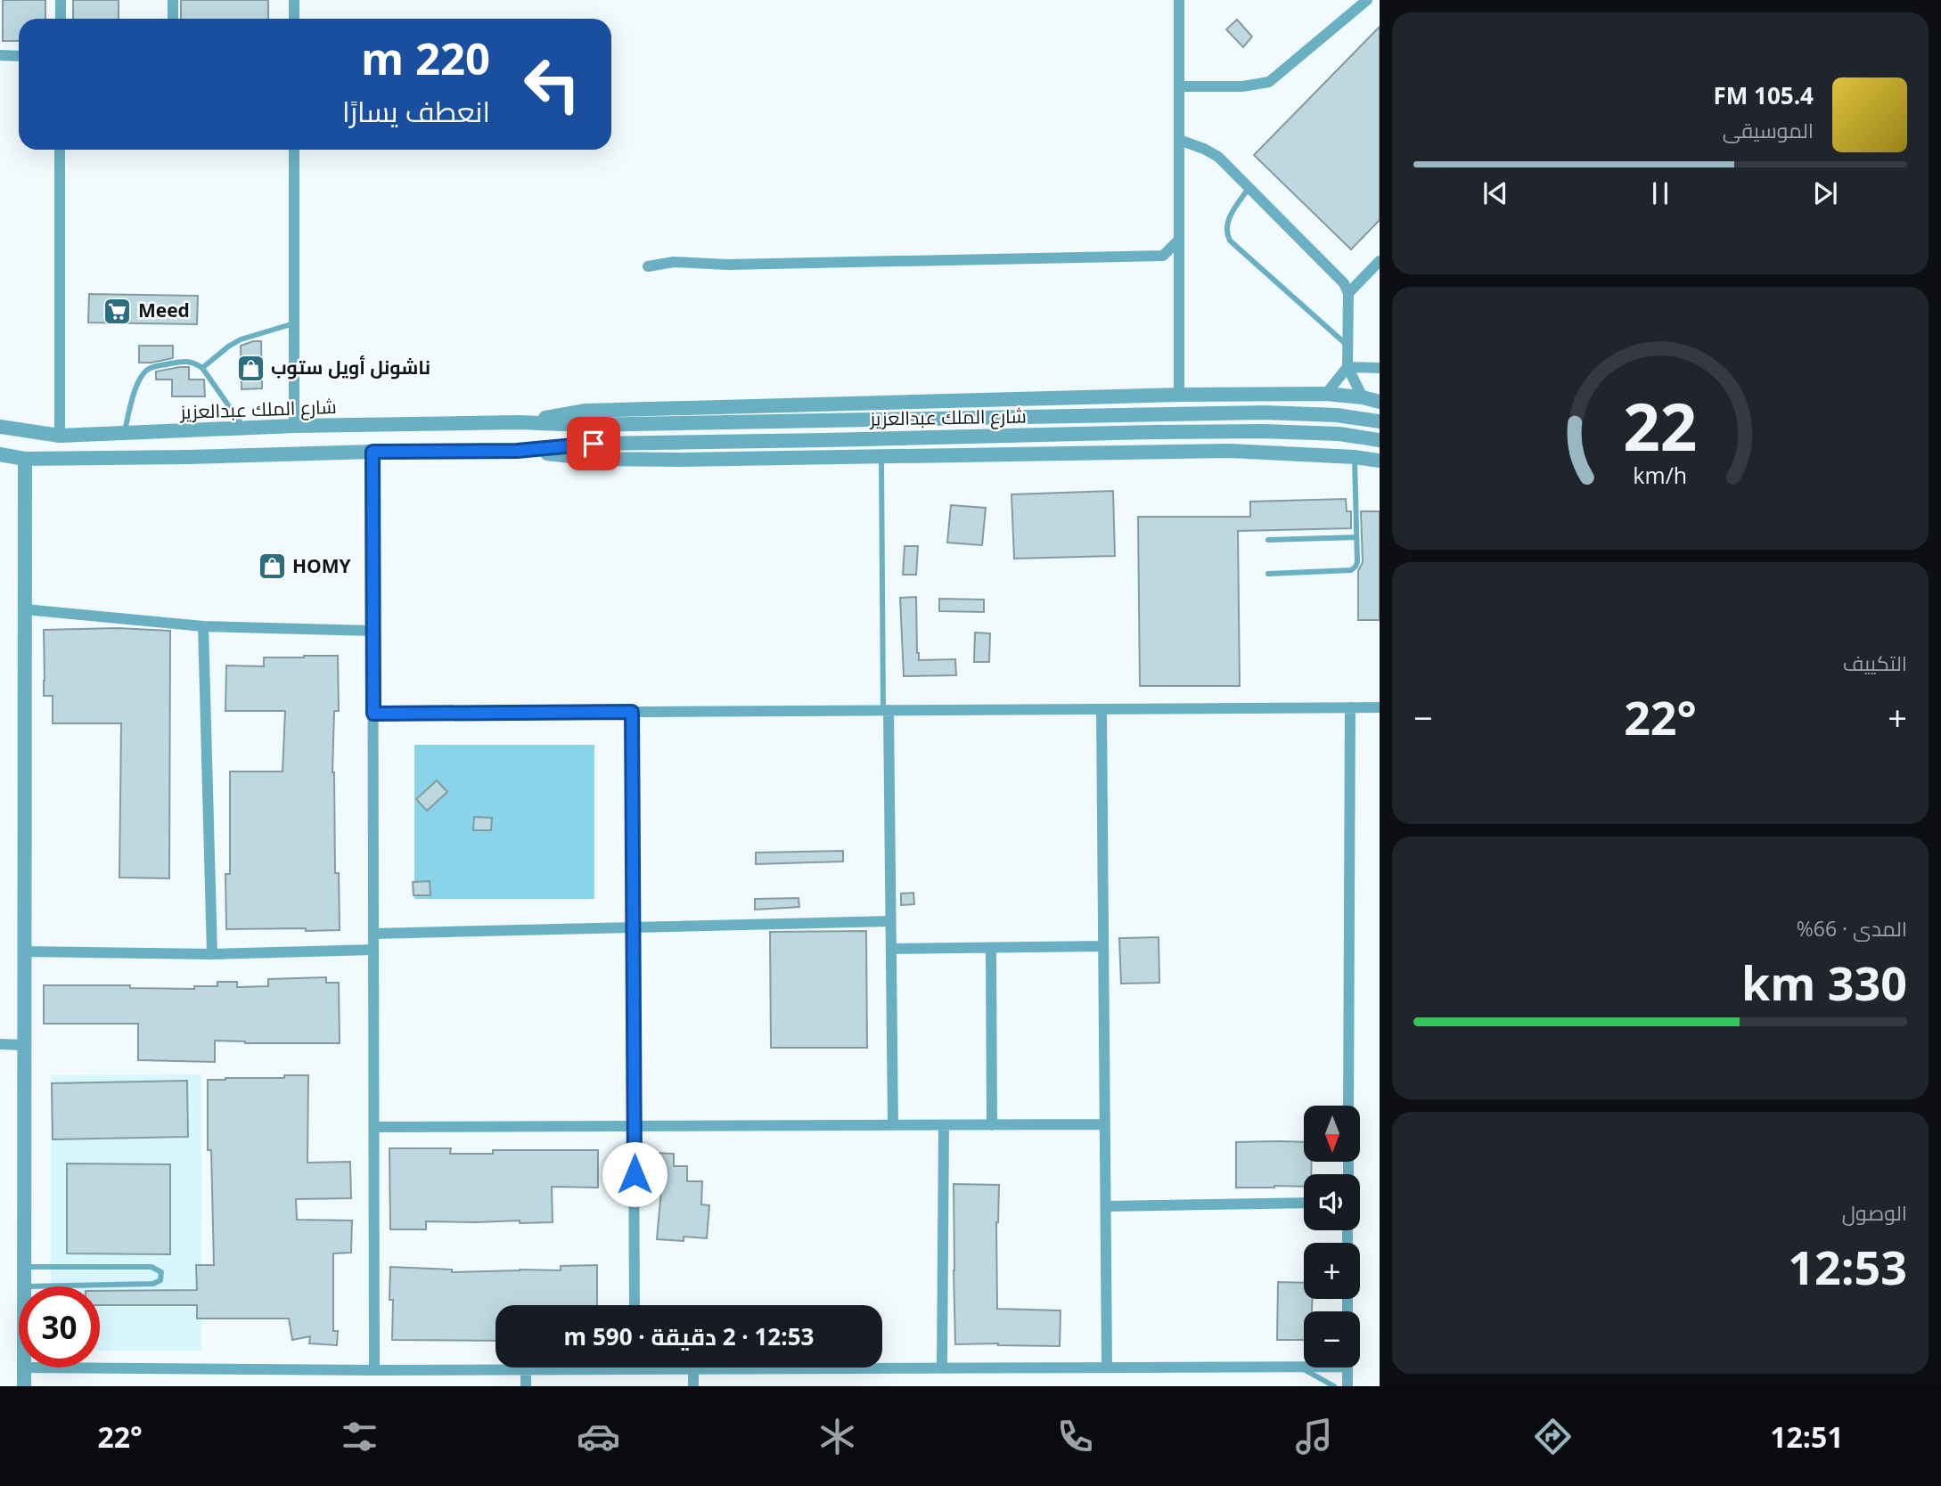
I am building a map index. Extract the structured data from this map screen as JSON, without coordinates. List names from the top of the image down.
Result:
{
  "streets": {
    "street": ["شارع الملك عبدالعزيز"]
  },
  "places": {
    "supermarket": ["Meed"],
    "shop": ["ناشونل أويل ستوب", "HOMY"]
  },
  "north": "bottom",
  "page": {
    "turn": ["220 m", "انعطف يسارًا"],
    "song": ["105.4 FM", "الموسيقى"],
    "tile": [
      "التكييف",
      ["المدى · 66%", "330 km"],
      ["الوصول", "12:53"]
    ],
    "heat": ["−", "22°", "+"],
    "map_buttons": ["+", "−"],
    "limit": "30",
    "trip": "12:53 · 2 دقيقة · 590 m",
    "tabs": ["12:51", "22°"],
    "gauge": ["22", "km/h"]
  }
}
